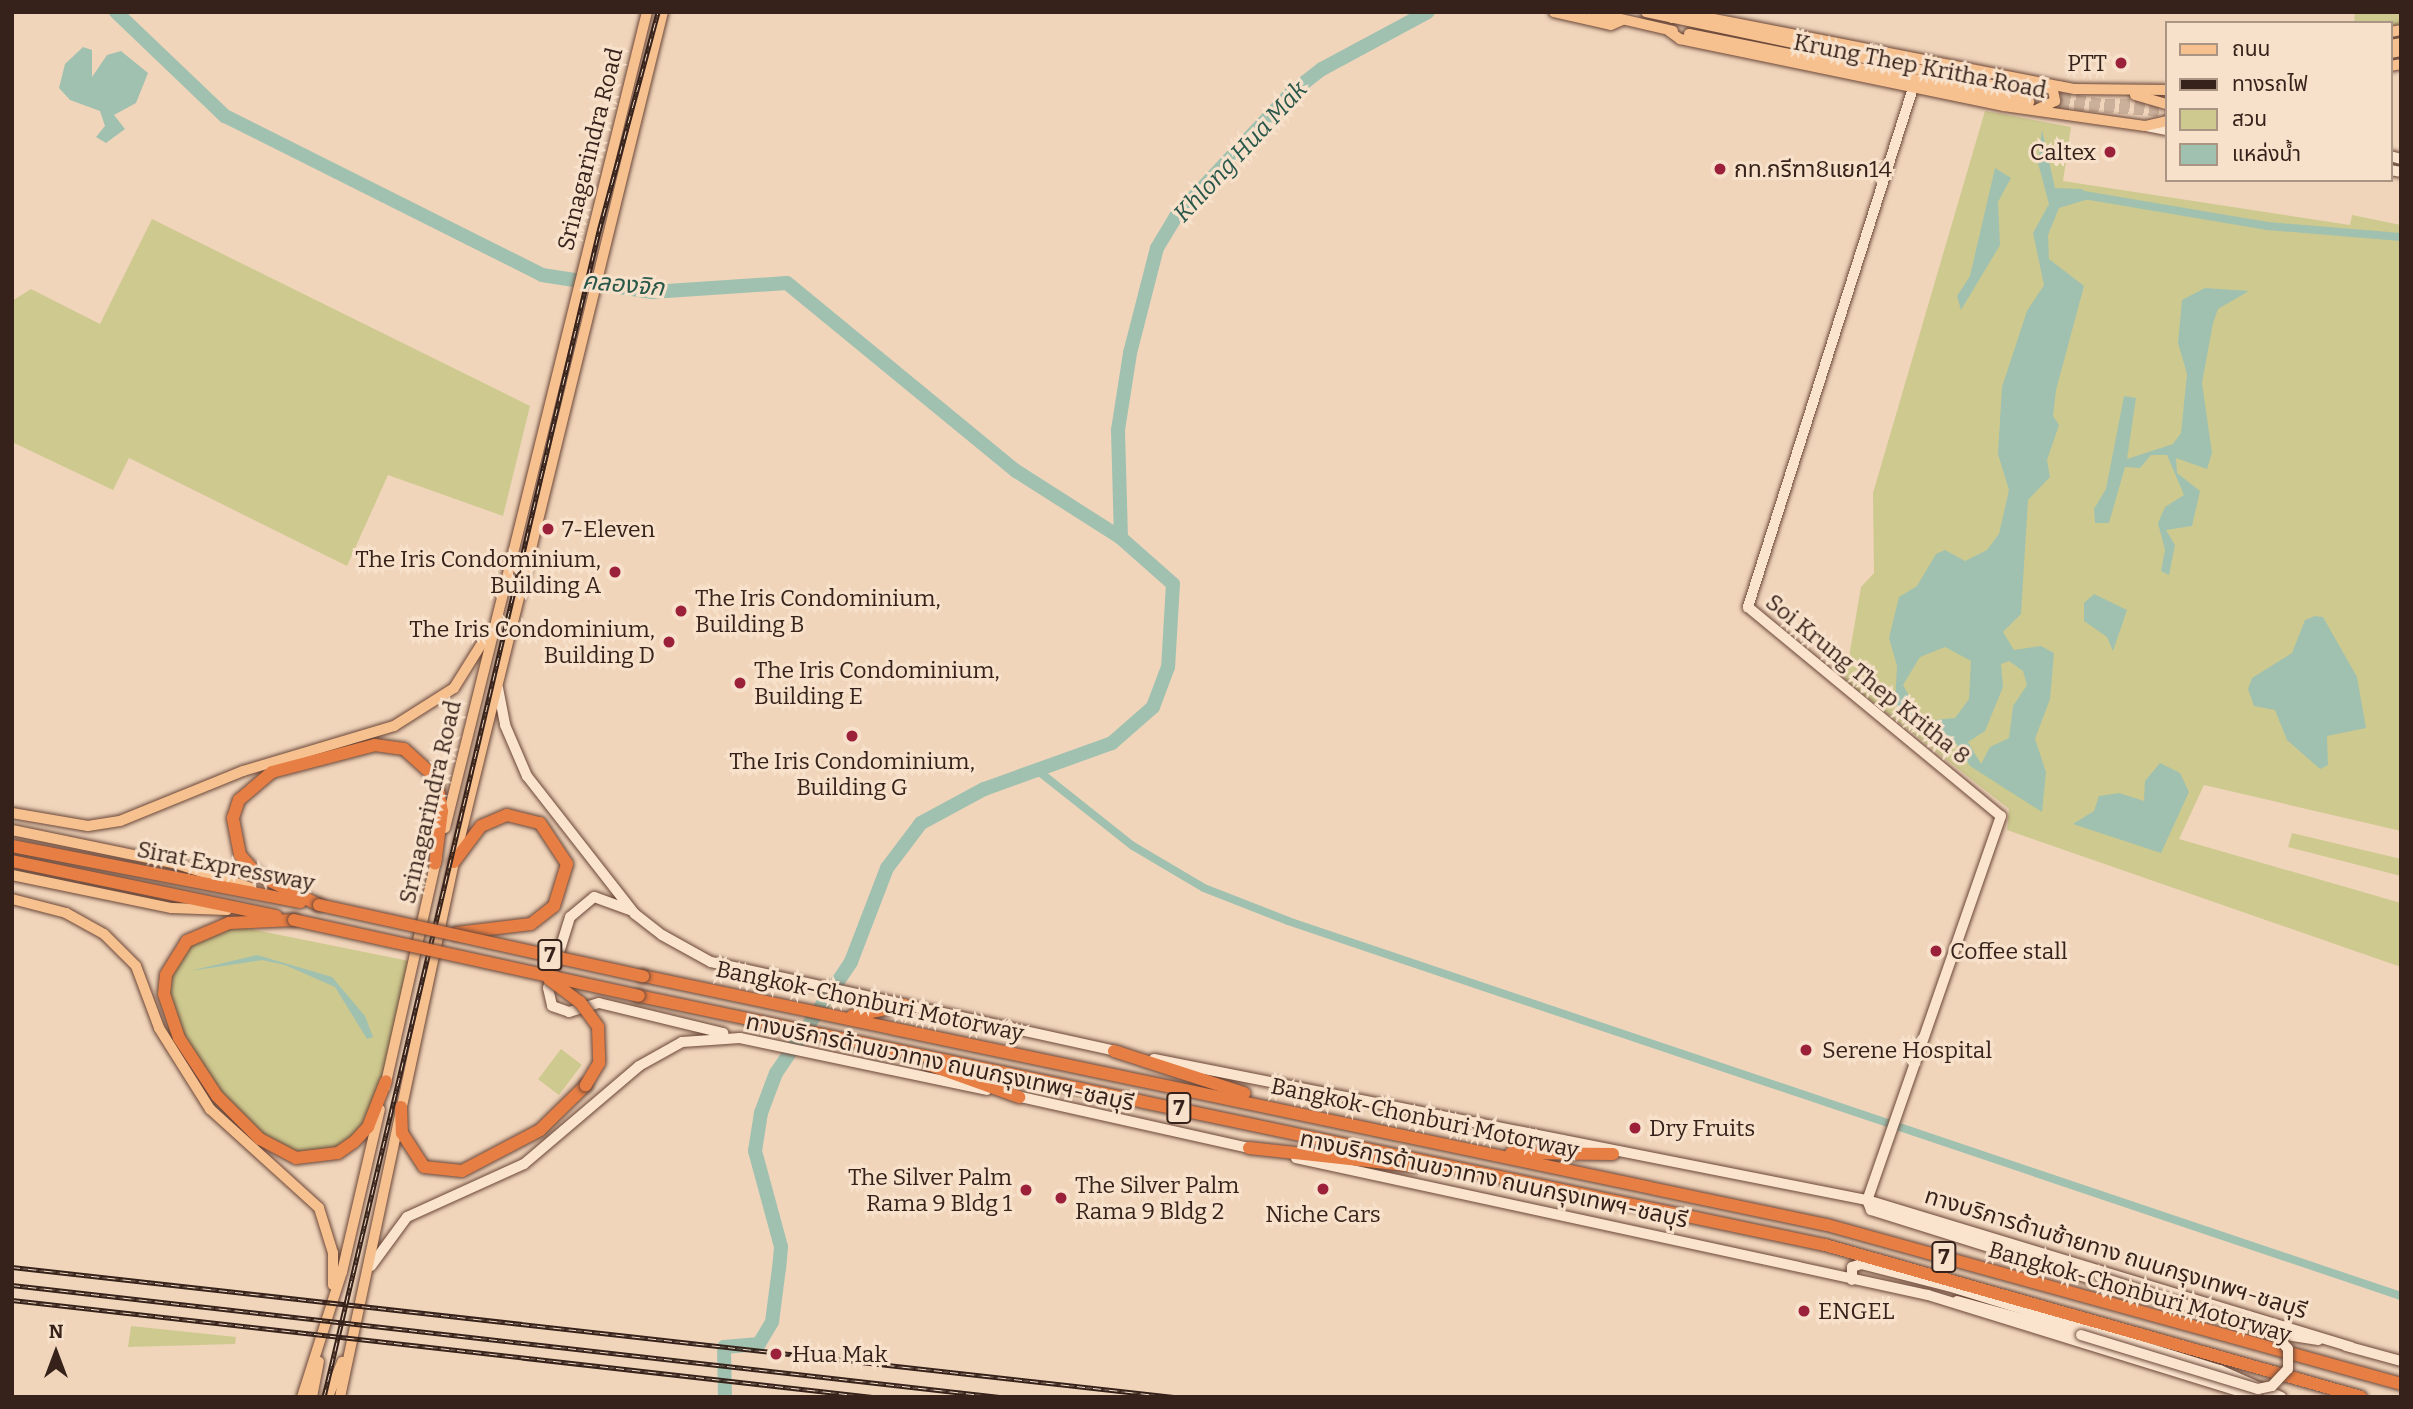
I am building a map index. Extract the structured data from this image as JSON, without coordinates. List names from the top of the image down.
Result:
{
  "streets": {
    "highway": ["Sirat Expressway", "7", "Bangkok-Chonburi Motorway"],
    "main road": [
      "Krung Thep Kritha Road",
      "Srinagarindra Road",
      "Soi Krung Thep Kritha 8",
      "ทางบริการด้านขวาทาง ถนนกรุงเทพฯ-ชลบุรี",
      "ทางบริการด้านซ้ายทาง ถนนกรุงเทพฯ-ชลบุรี"
    ]
  },
  "crossings": [
    ["Krung Thep Kritha Road", "Soi Krung Thep Kritha 8"],
    ["Srinagarindra Road", "ทางบริการด้านขวาทาง ถนนกรุงเทพฯ-ชลบุรี"],
    ["Srinagarindra Road", "ทางบริการด้านซ้ายทาง ถนนกรุงเทพฯ-ชลบุรี"],
    ["Soi Krung Thep Kritha 8", "ทางบริการด้านซ้ายทาง ถนนกรุงเทพฯ-ชลบุรี"],
    ["Sirat Expressway", "Bangkok-Chonburi Motorway"]
  ],
  "water": ["Khlong Hua Mak", "คลองจิก"],
  "places": [
    "PTT",
    "Caltex",
    "กท.กรีฑา8แยก14",
    "7-Eleven",
    "The Iris Condominium, Building A",
    "The Iris Condominium, Building B",
    "The Iris Condominium, Building D",
    "The Iris Condominium, Building E",
    "The Iris Condominium, Building G",
    "Coffee stall",
    "Serene Hospital",
    "Dry Fruits",
    "Niche Cars",
    "The Silver Palm Rama 9 Bldg 1",
    "The Silver Palm Rama 9 Bldg 2",
    "ENGEL",
    "Hua Mak"
  ],
  "legend": [
    "ถนน",
    "ทางรถไฟ",
    "สวน",
    "แหล่งน้ำ"
  ],
  "north": "top"
}
